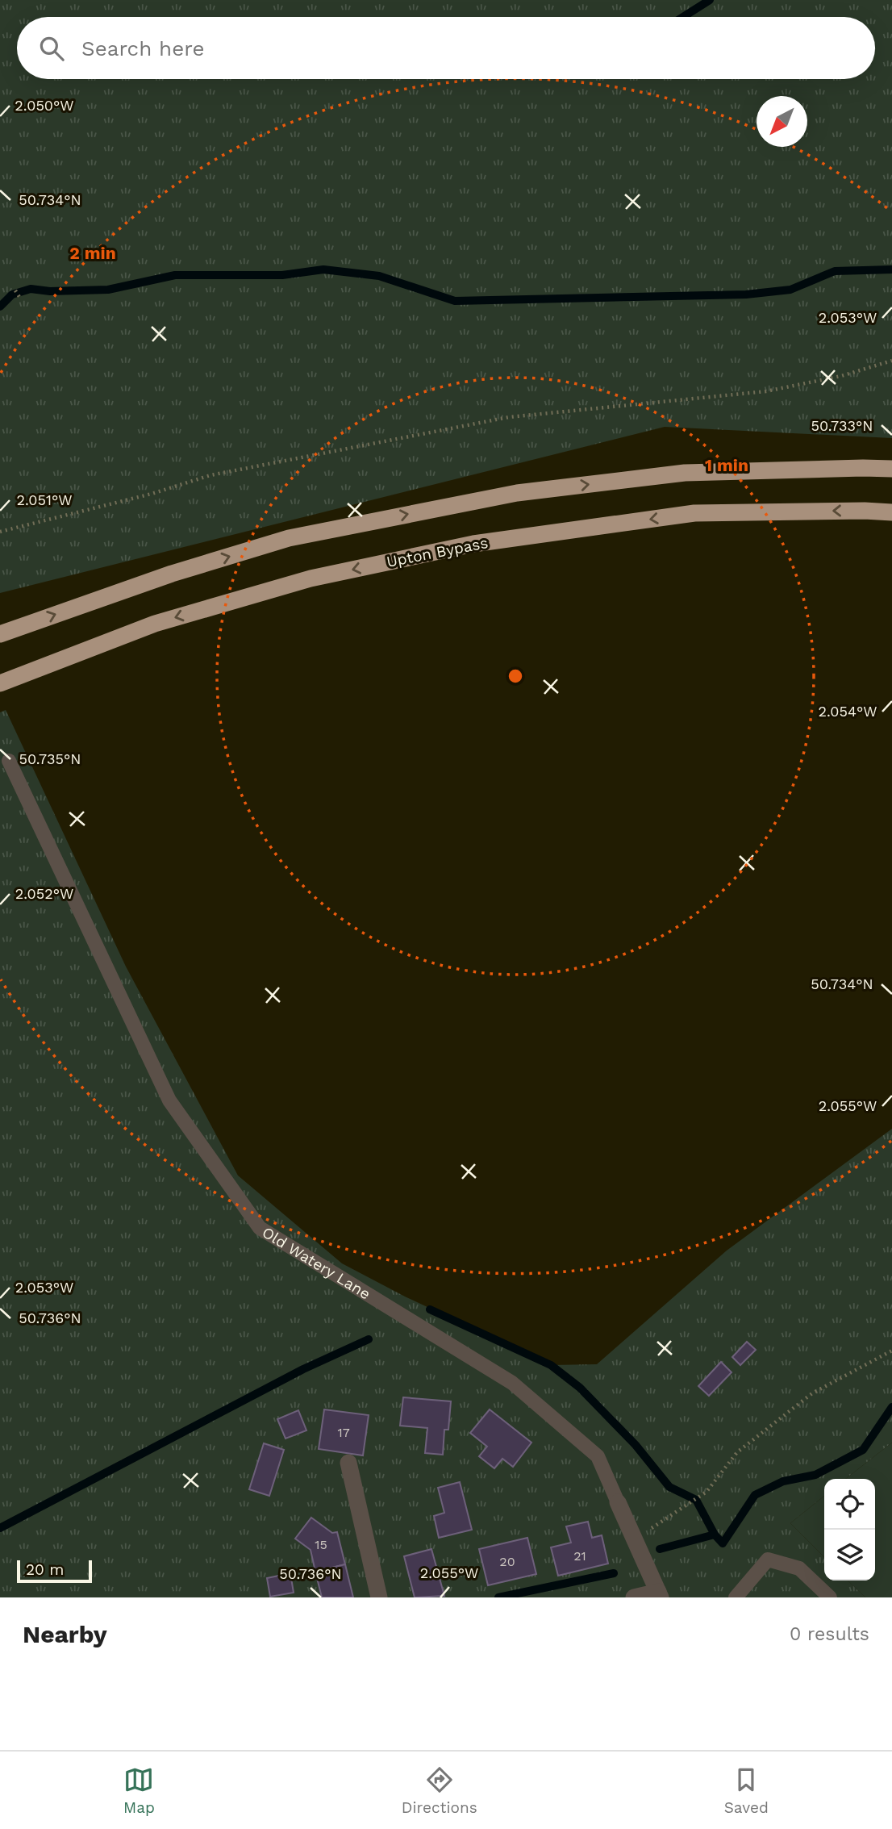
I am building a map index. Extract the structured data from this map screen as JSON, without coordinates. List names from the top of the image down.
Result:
{
  "streets": {
    "highway": ["Upton Bypass"],
    "street": ["Old Watery Lane"]
  },
  "house_numbers": [
    "17",
    "15",
    "21",
    "20"
  ],
  "scale_bar": "20 m",
  "north": "bottom left",
  "page": {
    "search": "Search here",
    "scale": "20 m",
    "heading": ["Nearby", "0 results"],
    "nav": ["Map", "Directions", "Saved"]
  },
  "coordinates": [
    "2.050°W",
    "50.734°N",
    "2.053°W",
    "50.733°N",
    "2.051°W",
    "2.054°W",
    "50.735°N",
    "2.052°W",
    "2.055°W",
    "50.736°N"
  ],
  "rings": ["2 min", "1 min"]
}
